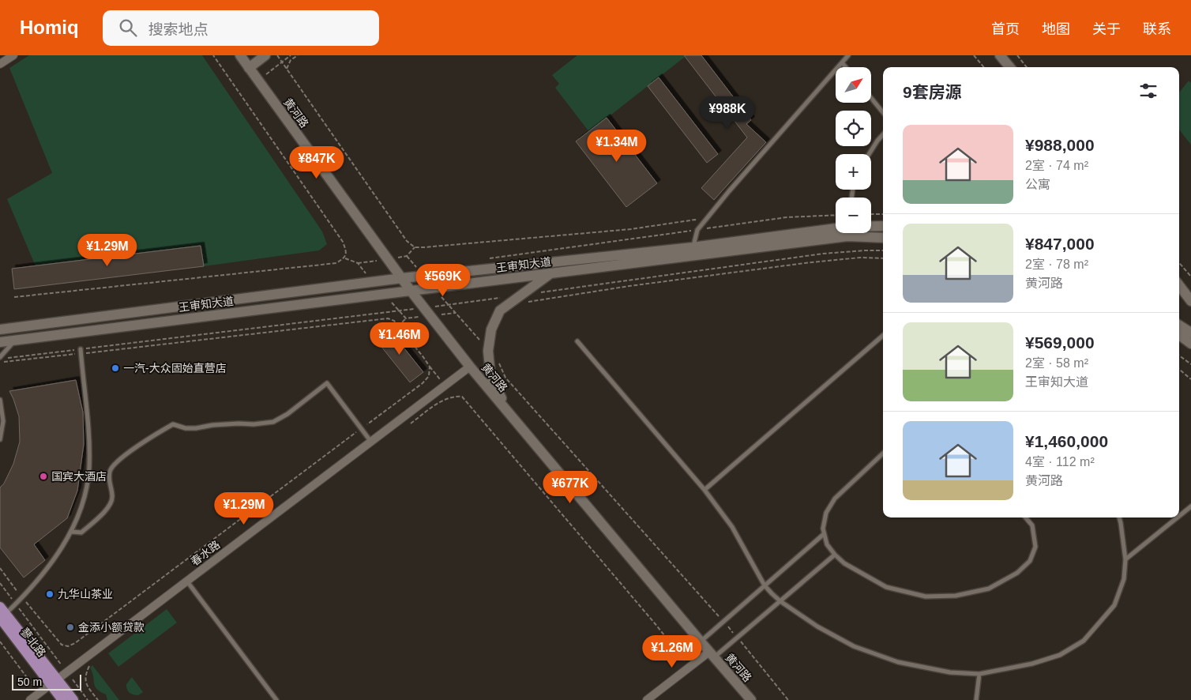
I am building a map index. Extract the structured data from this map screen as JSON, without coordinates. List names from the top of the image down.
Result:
{
  "streets": {
    "main road": ["黄河路", "王审知大道", "蓼北路"],
    "street": ["春水路"]
  },
  "crossings": [
    ["黄河路", "王审知大道"],
    ["黄河路", "春水路"],
    ["春水路", "蓼北路"]
  ],
  "places": [
    "一汽-大众固始直营店",
    "国宾大酒店",
    "九华山茶业",
    "金添小额贷款"
  ],
  "scale_bar": "50 m",
  "north": "top right",
  "page": {
    "header": "Homiq",
    "search": "搜索地点",
    "nav": [
      "首页",
      "地图",
      "关于",
      "联系"
    ],
    "map_buttons": ["+", "−"],
    "heading": "9套房源",
    "price": [
      "¥988K",
      "¥1.34M",
      "¥847K",
      "¥1.29M",
      "¥569K",
      "¥1.46M",
      "¥677K",
      "¥1.29M",
      "¥1.26M"
    ],
    "list": [
      {
        "name": "¥988,000",
        "note": "2室 · 74 m² · 公寓"
      },
      {
        "name": "¥847,000",
        "note": "2室 · 78 m² · 黄河路"
      },
      {
        "name": "¥569,000",
        "note": "2室 · 58 m² · 王审知大道"
      },
      {
        "name": "¥1,460,000",
        "note": "4室 · 112 m² · 黄河路"
      }
    ],
    "scale": "50 m"
  }
}
